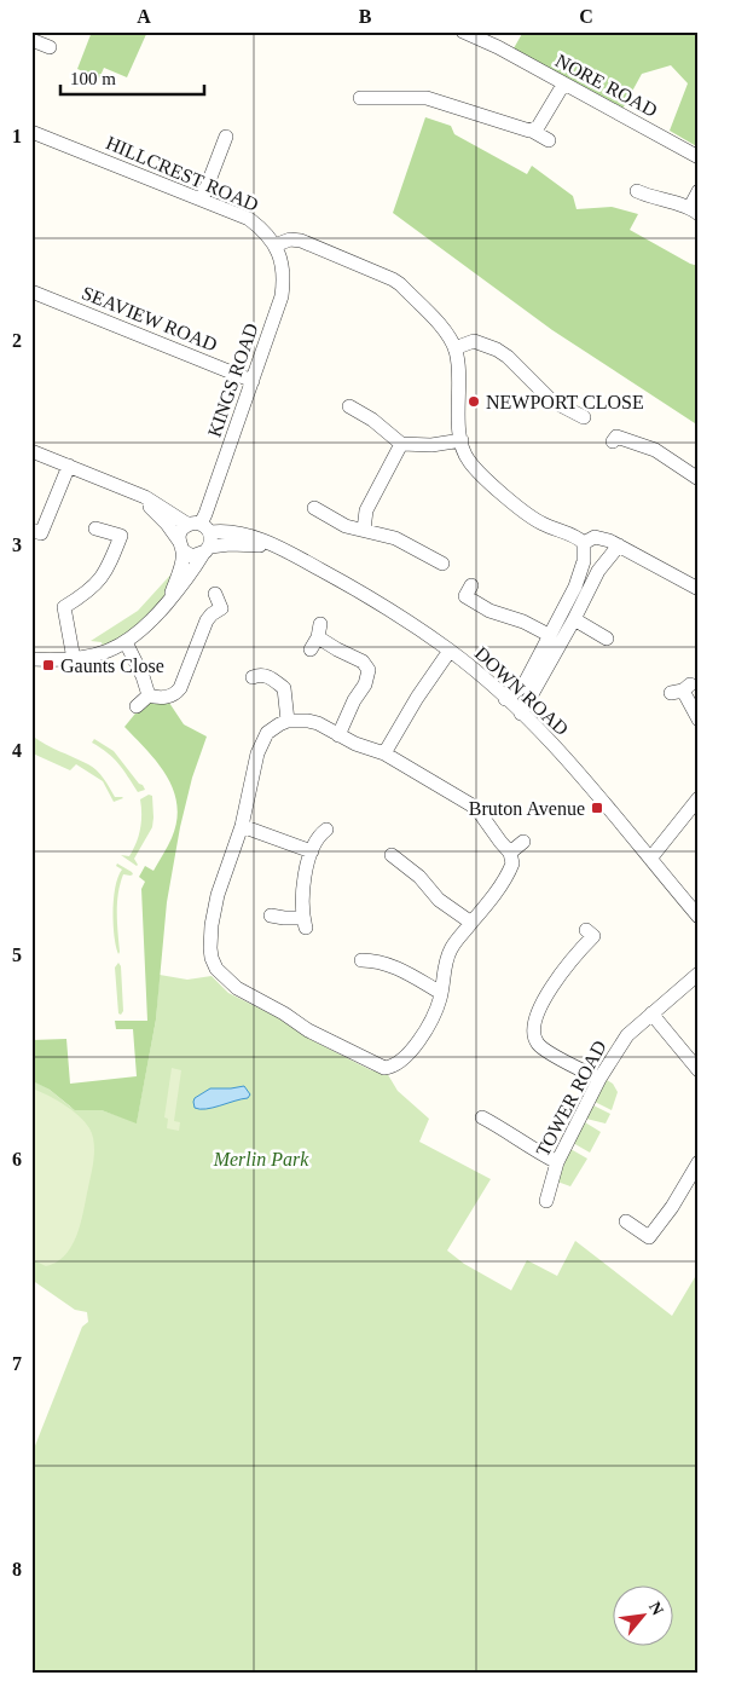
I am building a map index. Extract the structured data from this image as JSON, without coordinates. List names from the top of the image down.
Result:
{
  "streets": {
    "street": [
      "NORE ROAD",
      "HILLCREST ROAD",
      "SEAVIEW ROAD",
      "KINGS ROAD",
      "DOWN ROAD",
      "TOWER ROAD"
    ]
  },
  "crossings": [
    ["HILLCREST ROAD", "KINGS ROAD"],
    ["SEAVIEW ROAD", "KINGS ROAD"],
    ["KINGS ROAD", "DOWN ROAD"]
  ],
  "parks": ["Merlin Park"],
  "places": {
    "other": ["NEWPORT CLOSE"],
    "transit": ["Gaunts Close", "Bruton Avenue"]
  },
  "scale_bar": "100 m",
  "north": "top right",
  "grid": {
    "columns": ["A", "B", "C"],
    "rows": [
      "1",
      "2",
      "3",
      "4",
      "5",
      "6",
      "7",
      "8"
    ]
  }
}
